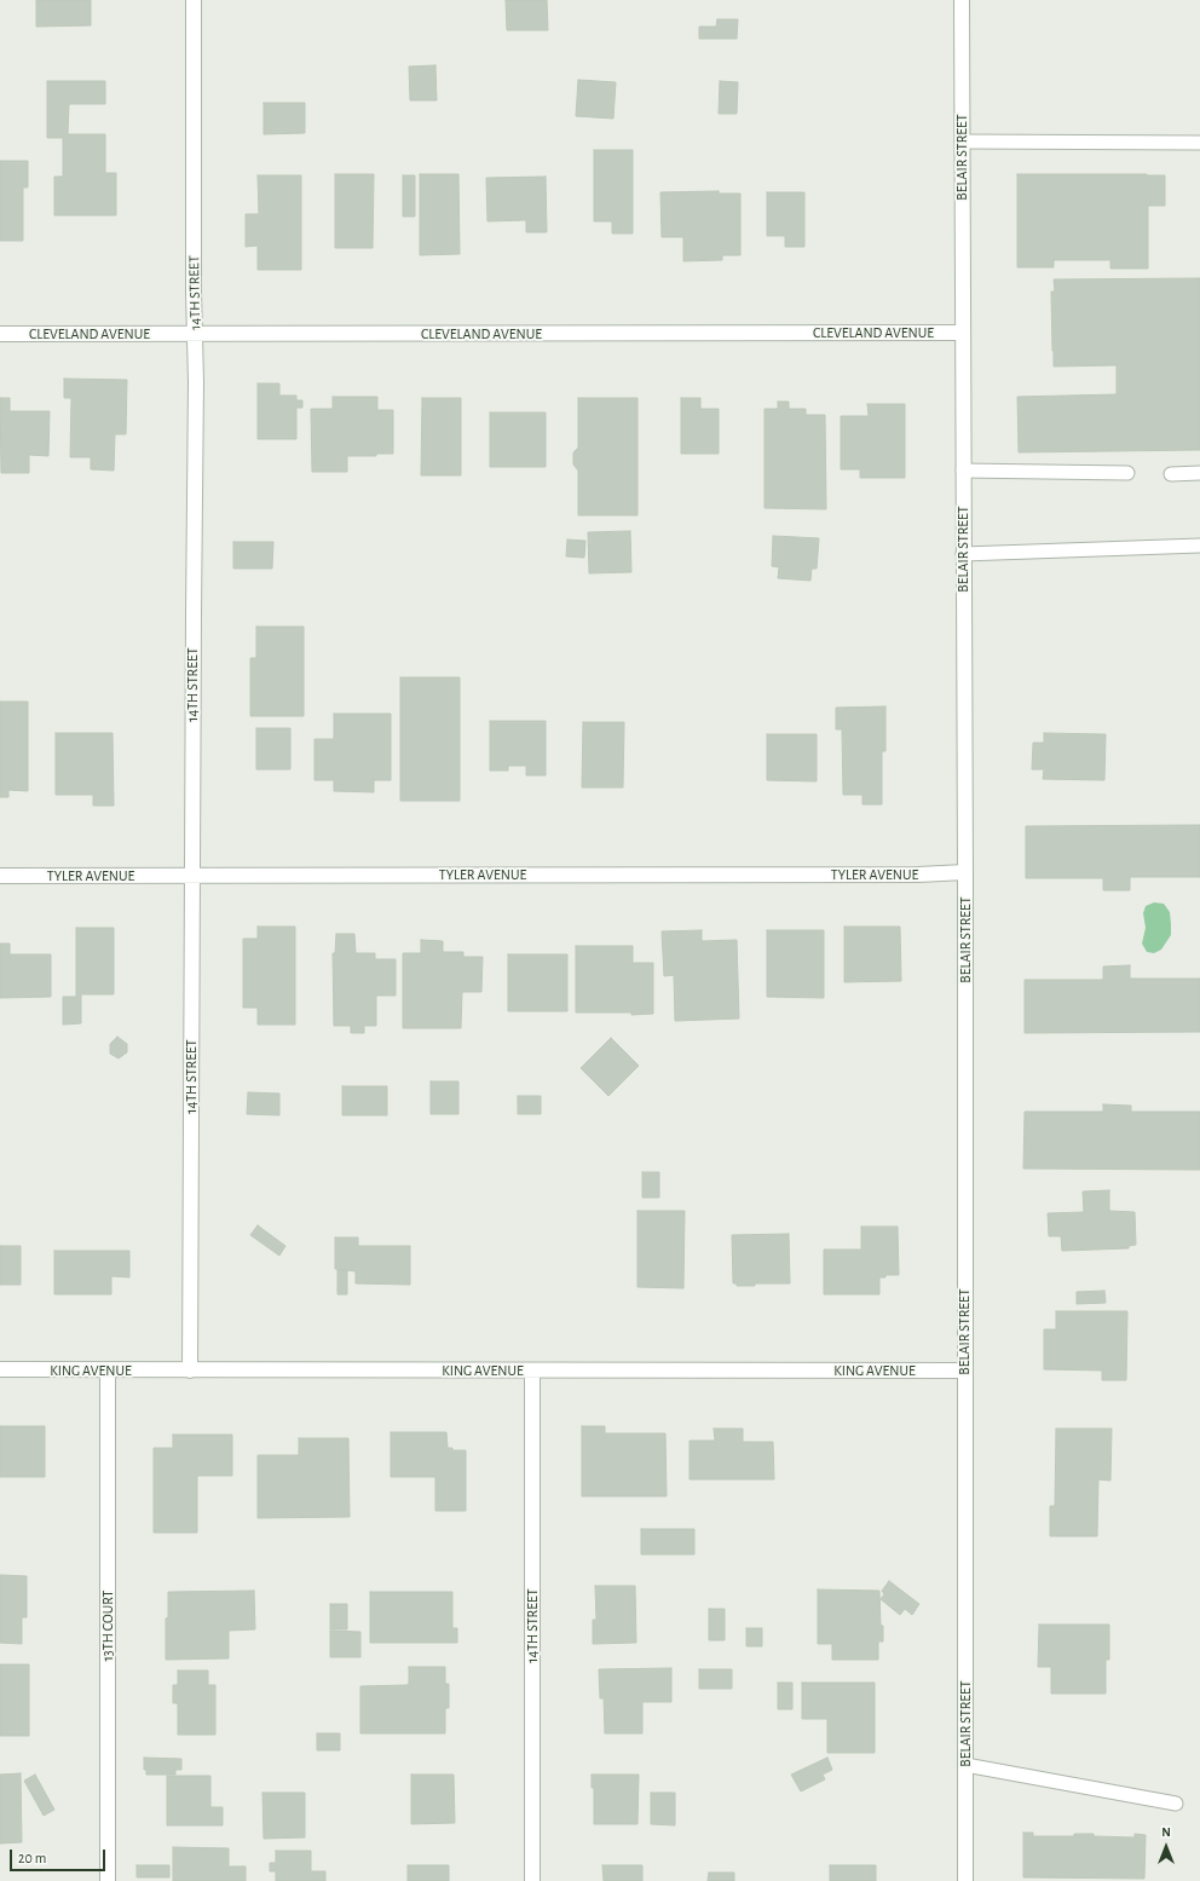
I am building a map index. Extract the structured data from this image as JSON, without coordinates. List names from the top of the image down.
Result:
{
  "streets": {
    "street": [
      "BELAIR STREET",
      "14TH STREET",
      "CLEVELAND AVENUE",
      "TYLER AVENUE",
      "KING AVENUE",
      "13TH COURT"
    ]
  },
  "crossings": [
    ["BELAIR STREET", "CLEVELAND AVENUE"],
    ["BELAIR STREET", "TYLER AVENUE"],
    ["BELAIR STREET", "KING AVENUE"],
    ["14TH STREET", "CLEVELAND AVENUE"],
    ["14TH STREET", "TYLER AVENUE"],
    ["14TH STREET", "KING AVENUE"],
    ["KING AVENUE", "13TH COURT"]
  ],
  "scale_bar": "20 m",
  "north": "top"
}
